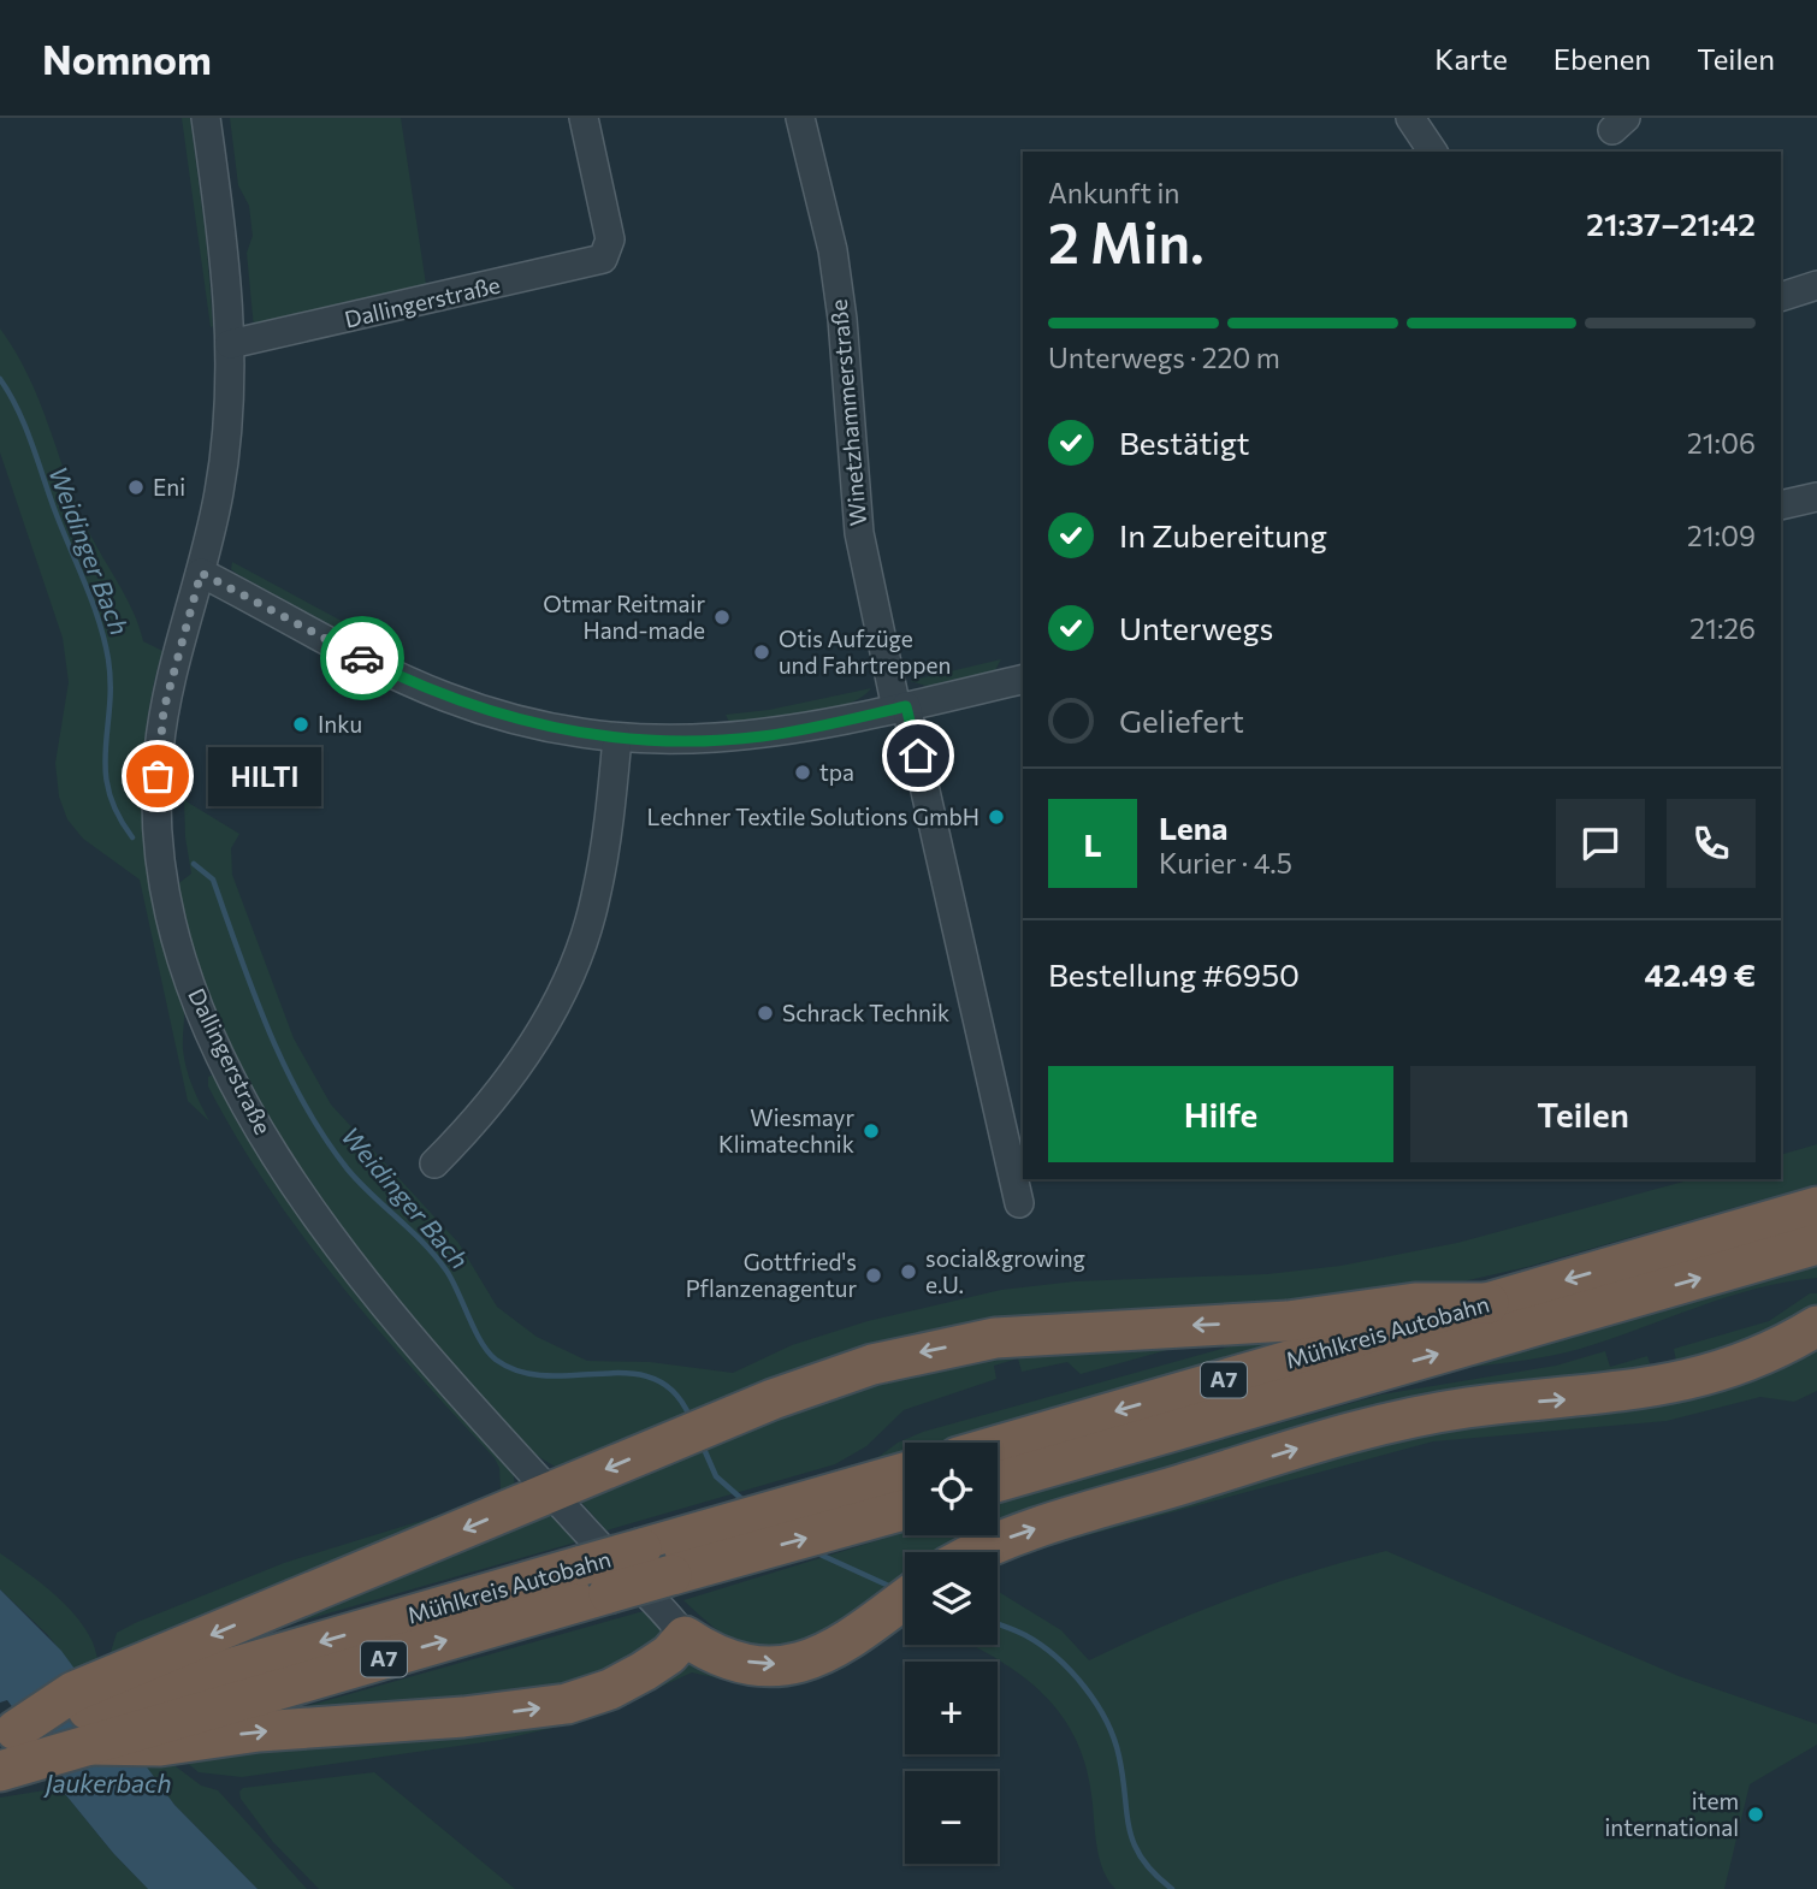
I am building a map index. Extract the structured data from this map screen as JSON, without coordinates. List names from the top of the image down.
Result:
{
  "streets": {
    "highway": ["Mühlkreis Autobahn", "A7"],
    "street": ["Dallingerstraße", "Winetzhammerstraße"]
  },
  "water": ["Weidinger Bach", "Jaukerbach"],
  "places": [
    "Eni",
    "Otmar Reitmair Hand-made",
    "Otis Aufzüge und Fahrtreppen",
    "Inku",
    "tpa",
    "HILTI",
    "Lechner Textile Solutions GmbH",
    "Schrack Technik",
    "Wiesmayr Klimatechnik",
    "social&growing e.U.",
    "Gottfried's Pflanzenagentur",
    "item international"
  ],
  "page": {
    "header": "Nomnom",
    "nav": ["Karte", "Ebenen", "Teilen"],
    "heading": ["2 Min.", "Ankunft in", "21:37–21:42"],
    "panel": [
      "Lena",
      "Kurier · 4.5",
      "Bestellung #6950",
      "42.49 €"
    ],
    "bar": "Unterwegs · 220 m",
    "list": [
      ["Bestätigt", "21:06"],
      ["In Zubereitung", "21:09"],
      ["Unterwegs", "21:26"],
      "Geliefert"
    ],
    "bubble": "HILTI",
    "round": "L",
    "buttons": ["Hilfe", "Teilen"],
    "map_buttons": ["+", "−"]
  }
}
